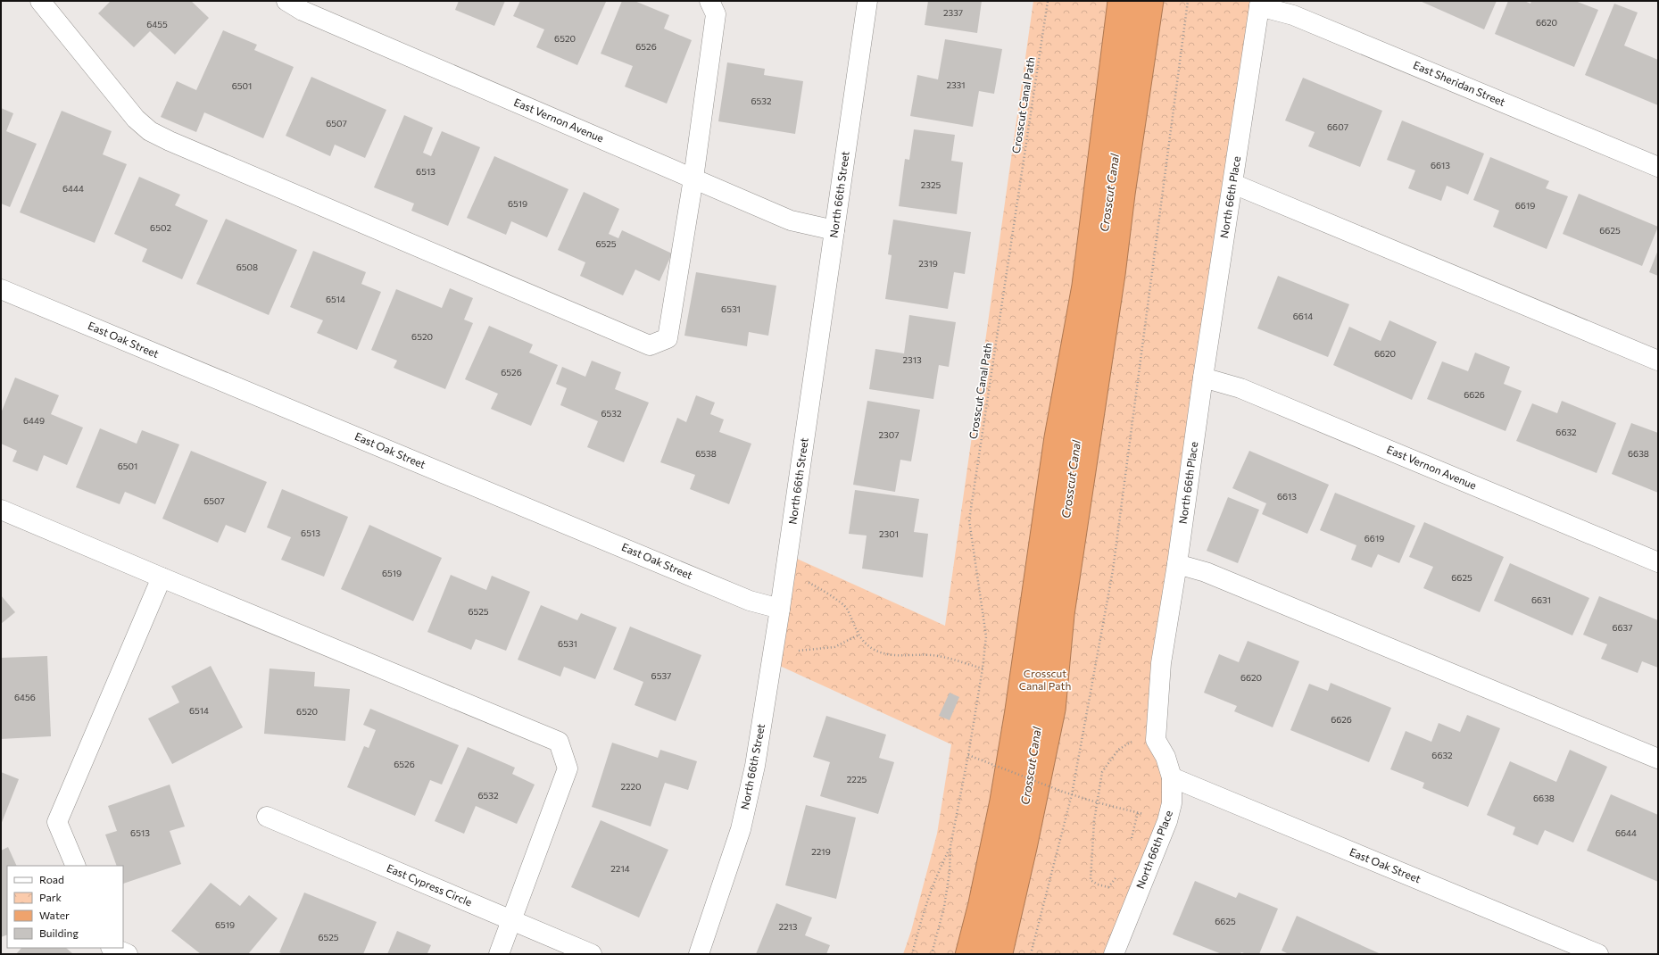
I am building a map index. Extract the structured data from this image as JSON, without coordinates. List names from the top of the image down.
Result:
{
  "streets": {
    "street": [
      "East Sheridan Street",
      "East Vernon Avenue",
      "North 66th Street",
      "North 66th Place",
      "East Oak Street",
      "East Cypress Circle"
    ],
    "path": ["Crosscut Canal Path"]
  },
  "crossings": [
    ["East Sheridan Street", "North 66th Place"],
    ["East Vernon Avenue", "North 66th Street"],
    ["East Vernon Avenue", "North 66th Place"],
    ["North 66th Street", "East Oak Street"],
    ["North 66th Place", "East Oak Street"]
  ],
  "water": ["Crosscut Canal"],
  "parks": ["Crosscut Canal Path"],
  "house_numbers": [
    "2337",
    "6620",
    "6455",
    "6520",
    "6526",
    "2331",
    "6501",
    "6532",
    "6507",
    "6607",
    "6613",
    "6513",
    "2325",
    "6444",
    "6519",
    "6619",
    "6502",
    "6625",
    "6525",
    "2319",
    "6508",
    "6514",
    "6531",
    "6614",
    "6520",
    "6620",
    "2313",
    "6526",
    "6626",
    "6532",
    "6449",
    "6632",
    "2307",
    "6538",
    "6638",
    "6501",
    "6613",
    "6507",
    "6513",
    "2301",
    "6619",
    "6519",
    "6625",
    "6631",
    "6525",
    "6637",
    "6531",
    "6537",
    "6620",
    "6456",
    "6514",
    "6520",
    "6626",
    "6632",
    "6526",
    "2225",
    "2220",
    "6532",
    "6638",
    "6513",
    "6644",
    "2219",
    "2214",
    "6625",
    "6519",
    "2213",
    "6525"
  ],
  "legend": [
    "Road",
    "Park",
    "Water",
    "Building"
  ]
}
